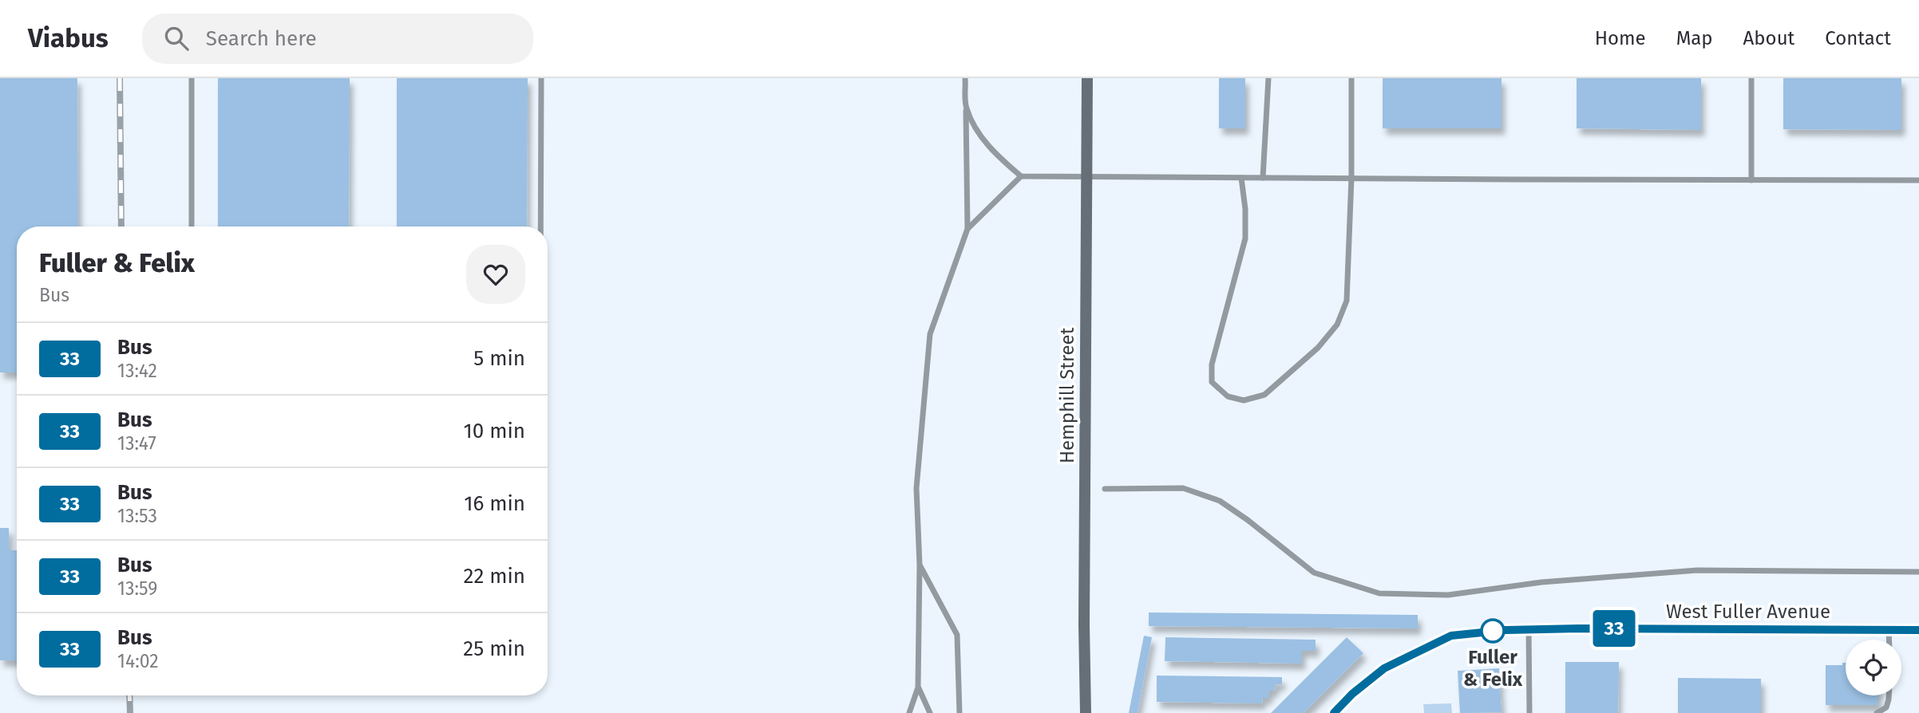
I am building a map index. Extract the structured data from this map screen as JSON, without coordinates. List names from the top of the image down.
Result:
{
  "streets": {
    "main road": ["Hemphill Street"],
    "street": ["West Fuller Avenue"]
  },
  "places": ["Fuller & Felix"],
  "lines": ["bus line 33"],
  "page": {
    "header": "Viabus",
    "search": "Search here",
    "nav": [
      "Home",
      "Map",
      "About",
      "Contact"
    ],
    "on_map": "33",
    "heading": ["Fuller & Felix", "Bus"],
    "list": [
      {
        "mark": "33",
        "name": "Bus",
        "note": "13:42",
        "value": "5 min"
      },
      {
        "mark": "33",
        "name": "Bus",
        "note": "13:47",
        "value": "10 min"
      },
      {
        "mark": "33",
        "name": "Bus",
        "note": "13:53",
        "value": "16 min"
      },
      {
        "mark": "33",
        "name": "Bus",
        "note": "13:59",
        "value": "22 min"
      },
      {
        "mark": "33",
        "name": "Bus",
        "note": "14:02",
        "value": "25 min"
      }
    ]
  }
}
